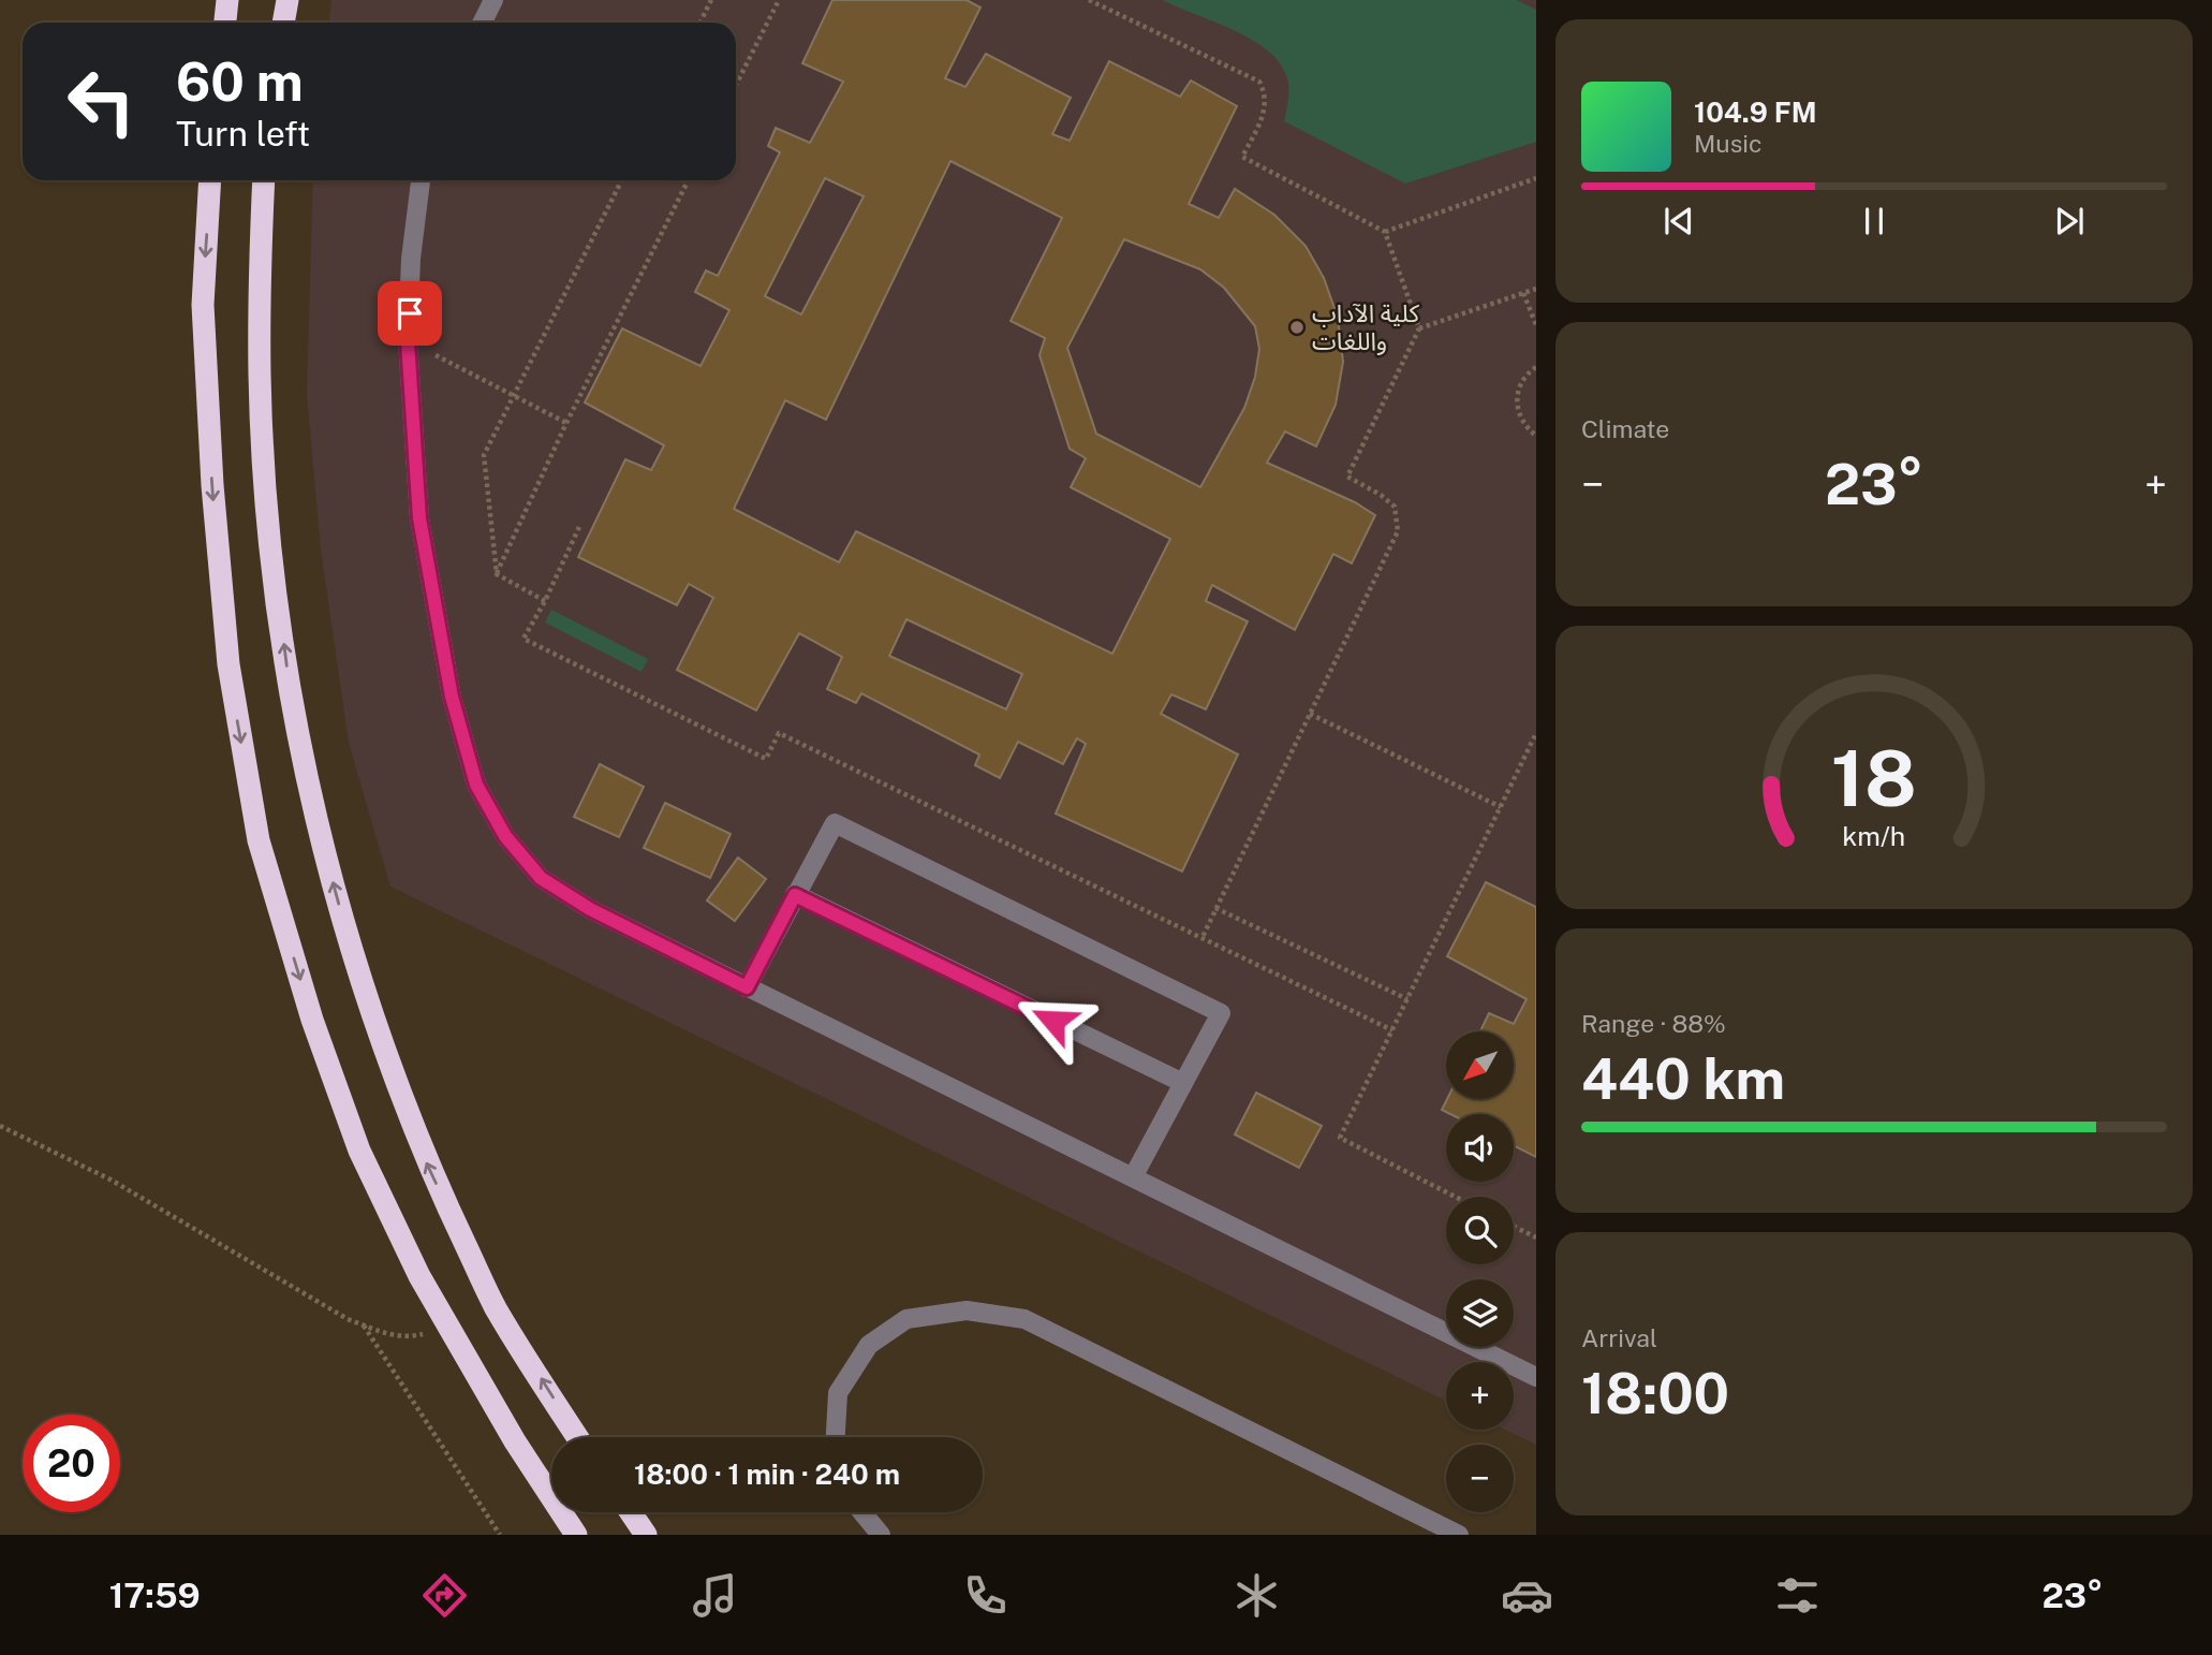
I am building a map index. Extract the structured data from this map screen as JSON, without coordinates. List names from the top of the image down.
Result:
{
  "places": ["كلية الآداب واللغات"],
  "north": "bottom left",
  "page": {
    "turn": ["60 m", "Turn left"],
    "song": ["104.9 FM", "Music"],
    "tile": [
      "Climate",
      ["Range · 88%", "440 km"],
      ["Arrival", "18:00"]
    ],
    "heat": ["−", "23°", "+"],
    "map_buttons": ["+", "−"],
    "limit": "20",
    "trip": "18:00 · 1 min · 240 m",
    "tabs": ["17:59", "23°"],
    "gauge": ["18", "km/h"]
  }
}
